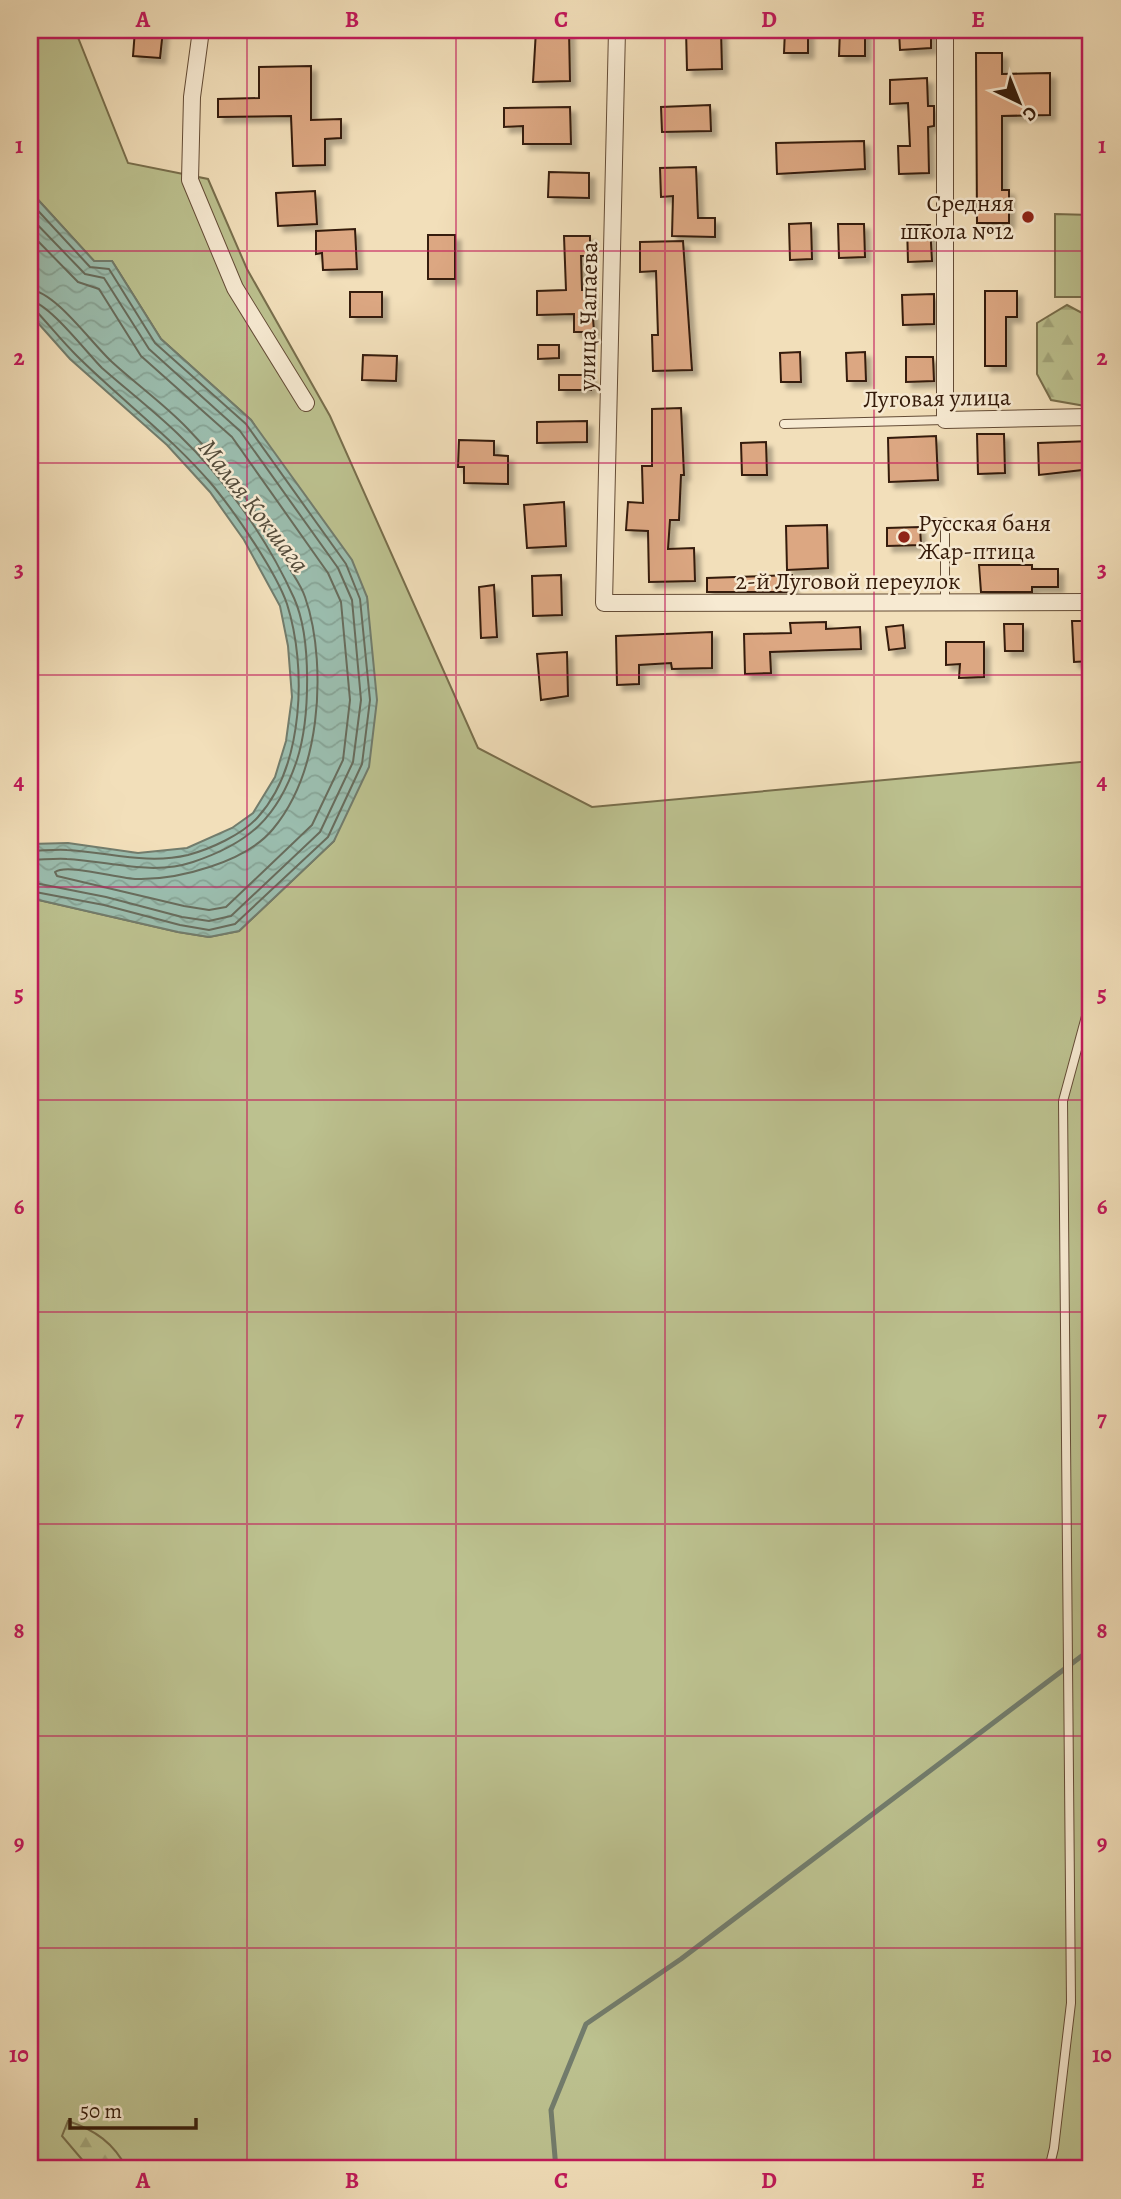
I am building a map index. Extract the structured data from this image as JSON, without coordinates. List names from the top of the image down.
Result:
{
  "streets": {
    "street": ["улица Чапаева", "Луговая улица", "2-й Луговой переулок"]
  },
  "crossings": [
    ["улица Чапаева", "2-й Луговой переулок"]
  ],
  "water": ["Малая Кокшага"],
  "places": ["Средняя школа №12", "Русская баня Жар-птица"],
  "scale_bar": "50 m",
  "north": "bottom right",
  "grid": {
    "columns": [
      "A",
      "B",
      "C",
      "D",
      "E"
    ],
    "rows": [
      "1",
      "2",
      "3",
      "4",
      "5",
      "6",
      "7",
      "8",
      "9",
      "10"
    ]
  }
}
